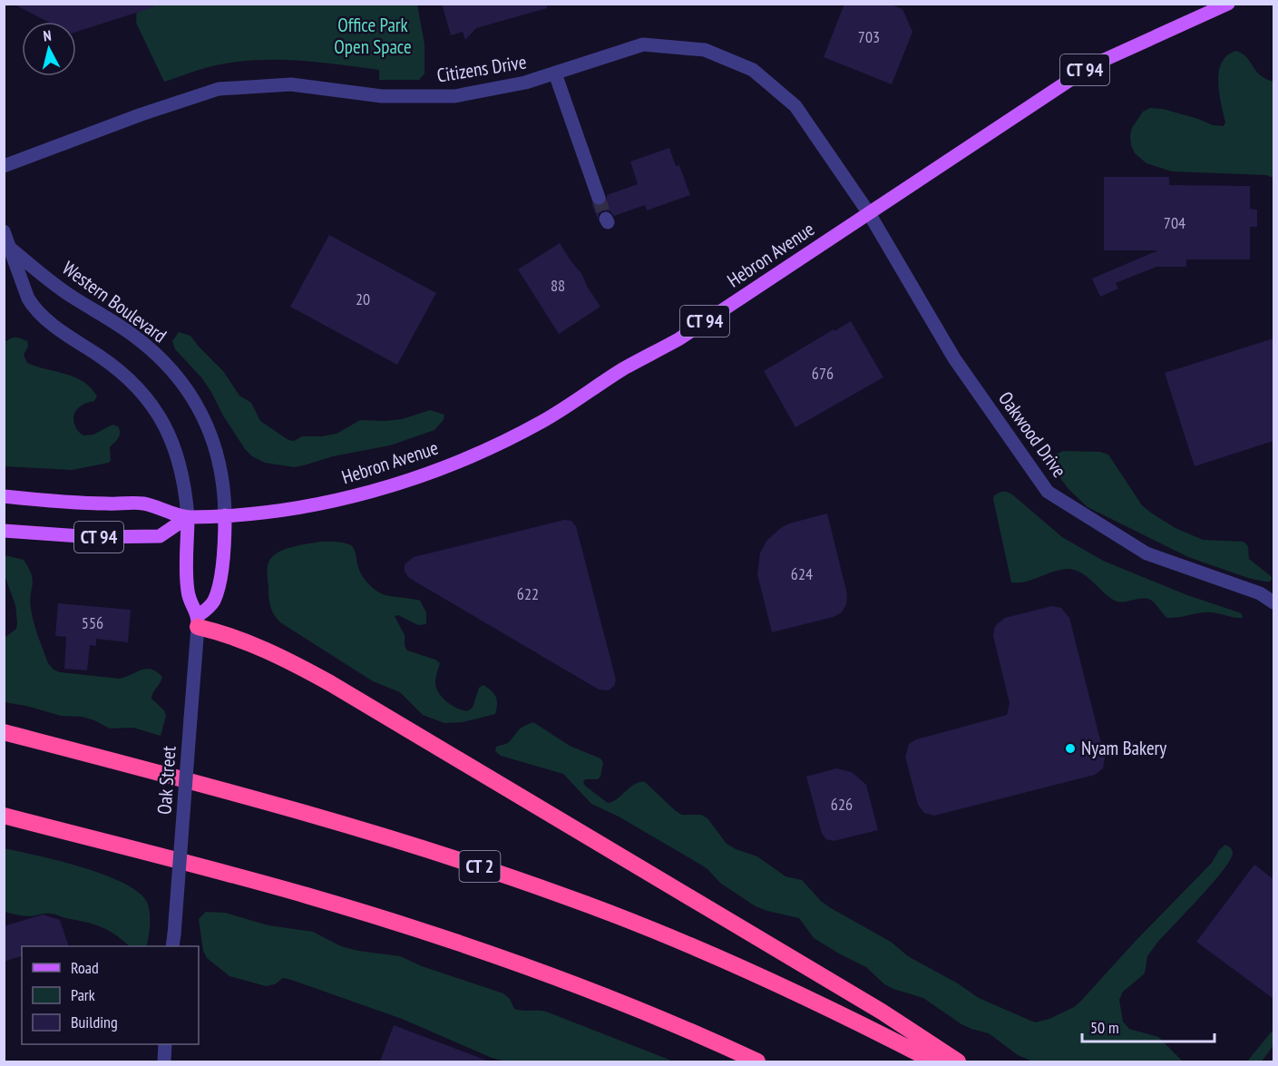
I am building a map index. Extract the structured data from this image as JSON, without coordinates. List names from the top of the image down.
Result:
{
  "streets": {
    "highway": ["CT 2"],
    "main road": ["CT 94", "Hebron Avenue", "Oak Street"],
    "street": ["Citizens Drive", "Western Boulevard", "Oakwood Drive"]
  },
  "crossings": [
    ["Citizens Drive", "Hebron Avenue"],
    ["Citizens Drive", "Oakwood Drive"],
    ["CT 94", "Hebron Avenue"],
    ["CT 94", "Western Boulevard"],
    ["CT 94", "Oak Street"],
    ["Hebron Avenue", "Western Boulevard"],
    ["Hebron Avenue", "Oakwood Drive"],
    ["Hebron Avenue", "Oak Street"],
    ["Western Boulevard", "Oak Street"]
  ],
  "parks": ["Office Park Open Space"],
  "places": ["Nyam Bakery"],
  "house_numbers": [
    "703",
    "704",
    "88",
    "20",
    "676",
    "624",
    "622",
    "556",
    "626"
  ],
  "legend": ["Road", "Park", "Building"],
  "scale_bar": "50 m",
  "north": "top"
}
